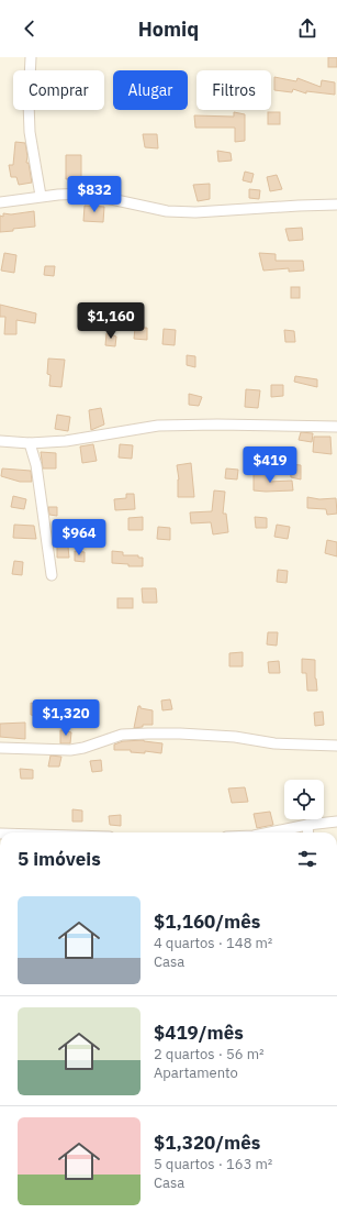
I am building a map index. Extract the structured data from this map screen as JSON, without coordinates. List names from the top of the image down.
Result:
{
  "page": {
    "header": "Homiq",
    "chip": ["Comprar", "Alugar", "Filtros"],
    "price": [
      "$832",
      "$1,160",
      "$419",
      "$964",
      "$1,320"
    ],
    "heading": "5 imóveis",
    "list": [
      {
        "name": "$1,160/mês",
        "note": "4 quartos · 148 m² · Casa"
      },
      {
        "name": "$419/mês",
        "note": "2 quartos · 56 m² · Apartamento"
      },
      {
        "name": "$1,320/mês",
        "note": "5 quartos · 163 m² · Casa"
      }
    ]
  }
}
